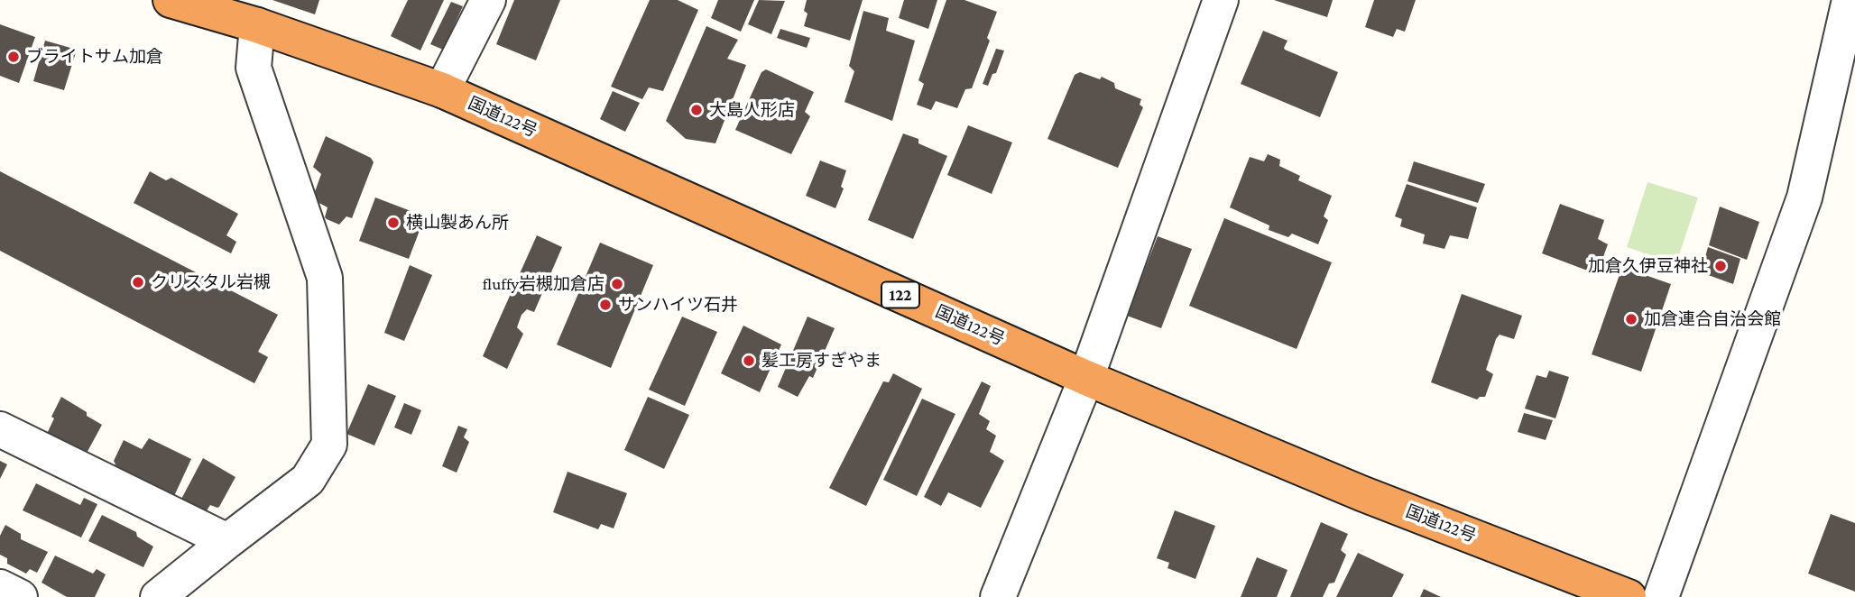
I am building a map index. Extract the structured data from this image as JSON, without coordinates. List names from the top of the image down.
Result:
{
  "streets": {
    "highway": ["国道122号", "122"]
  },
  "places": [
    "ブライトサム加倉",
    "大島人形店",
    "横山製あん所",
    "加倉久伊豆神社",
    "クリスタル岩槻",
    "fluffy岩槻加倉店",
    "サンハイツ石井",
    "加倉連合自治会館",
    "髪工房すぎやま"
  ]
}
